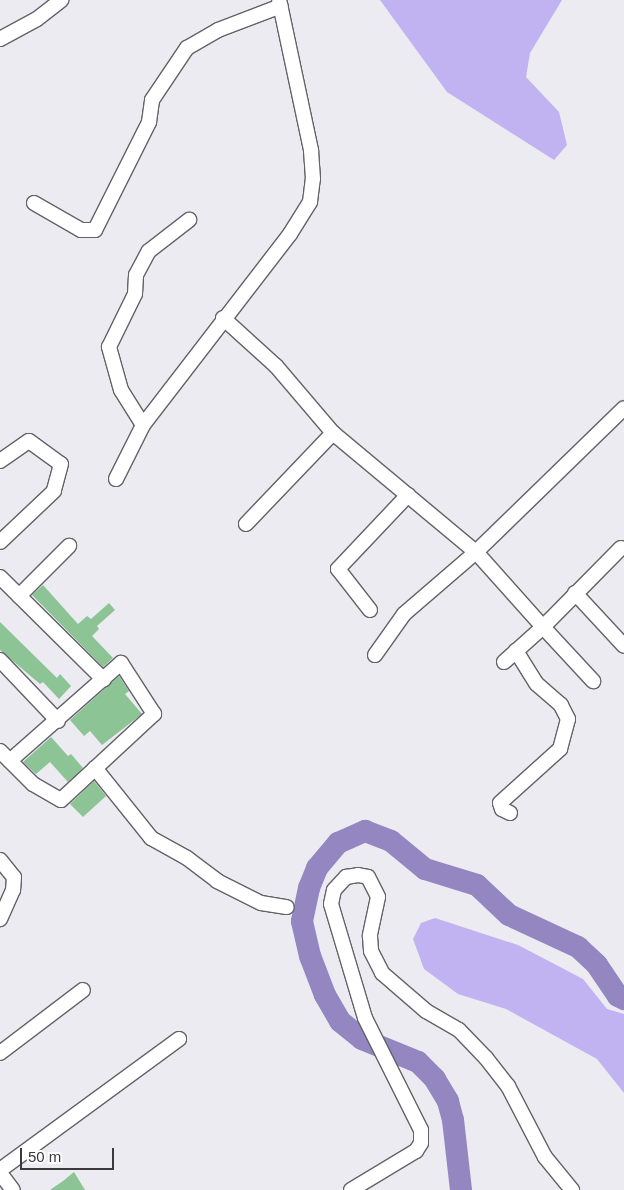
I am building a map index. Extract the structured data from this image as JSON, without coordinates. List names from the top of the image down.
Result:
{
  "scale_bar": "50 m"
}
